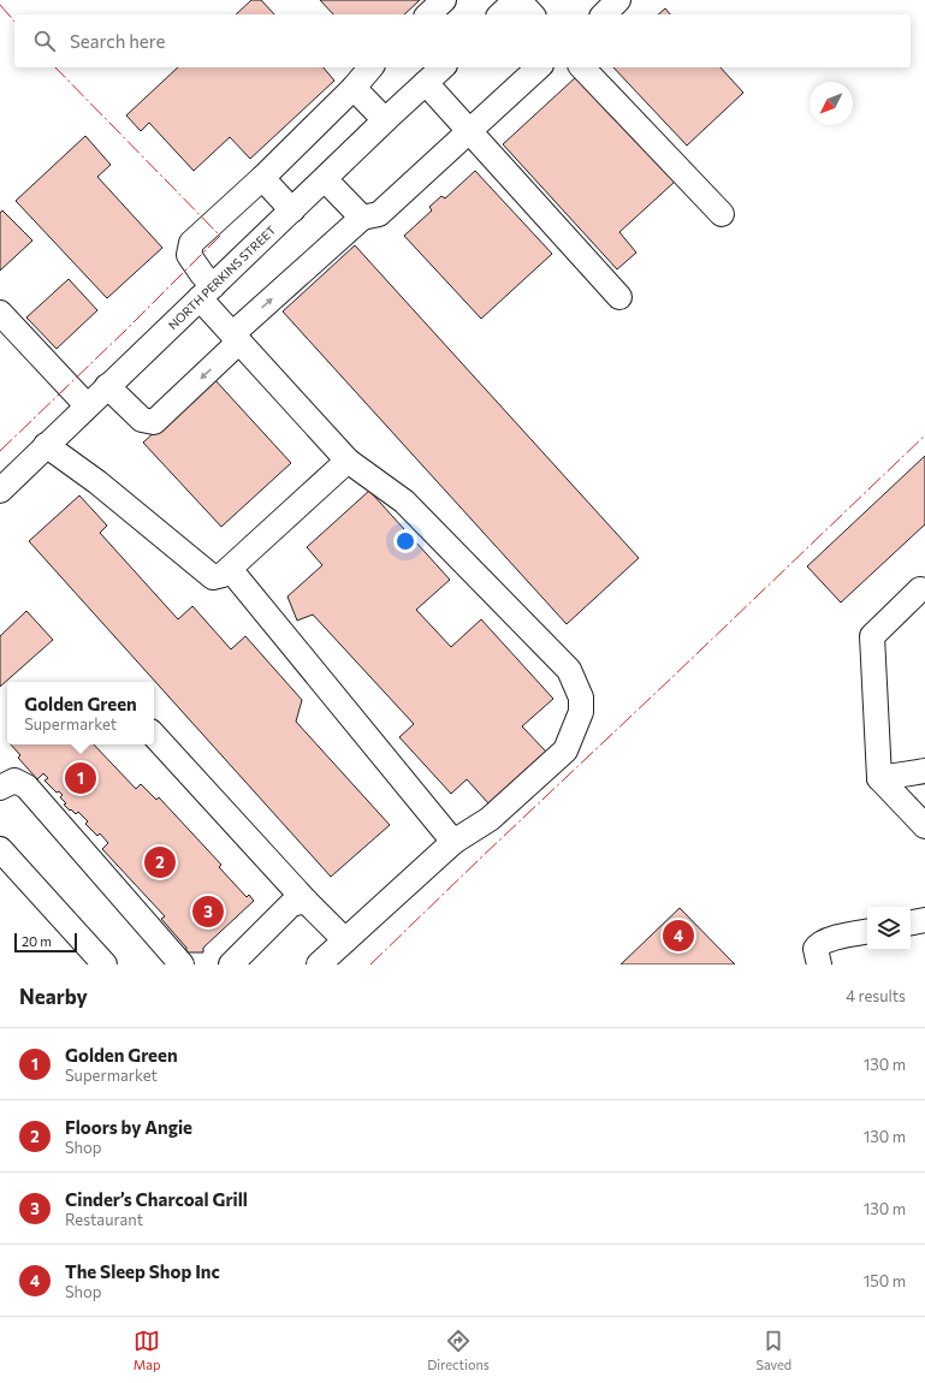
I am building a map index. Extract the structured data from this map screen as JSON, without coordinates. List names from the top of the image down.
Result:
{
  "streets": {
    "street": ["NORTH PERKINS STREET"]
  },
  "scale_bar": "20 m",
  "north": "bottom left",
  "page": {
    "search": "Search here",
    "popup": ["Golden Green", "Supermarket"],
    "pins": [
      "1",
      "2",
      "3",
      "4"
    ],
    "scale": "20 m",
    "heading": ["Nearby", "4 results"],
    "list": [
      {
        "mark": "1",
        "name": "Golden Green",
        "note": "Supermarket",
        "value": "130 m"
      },
      {
        "mark": "2",
        "name": "Floors by Angie",
        "note": "Shop",
        "value": "130 m"
      },
      {
        "mark": "3",
        "name": "Cinder’s Charcoal Grill",
        "note": "Restaurant",
        "value": "130 m"
      },
      {
        "mark": "4",
        "name": "The Sleep Shop Inc",
        "note": "Shop",
        "value": "150 m"
      }
    ],
    "nav": ["Map", "Directions", "Saved"]
  }
}
